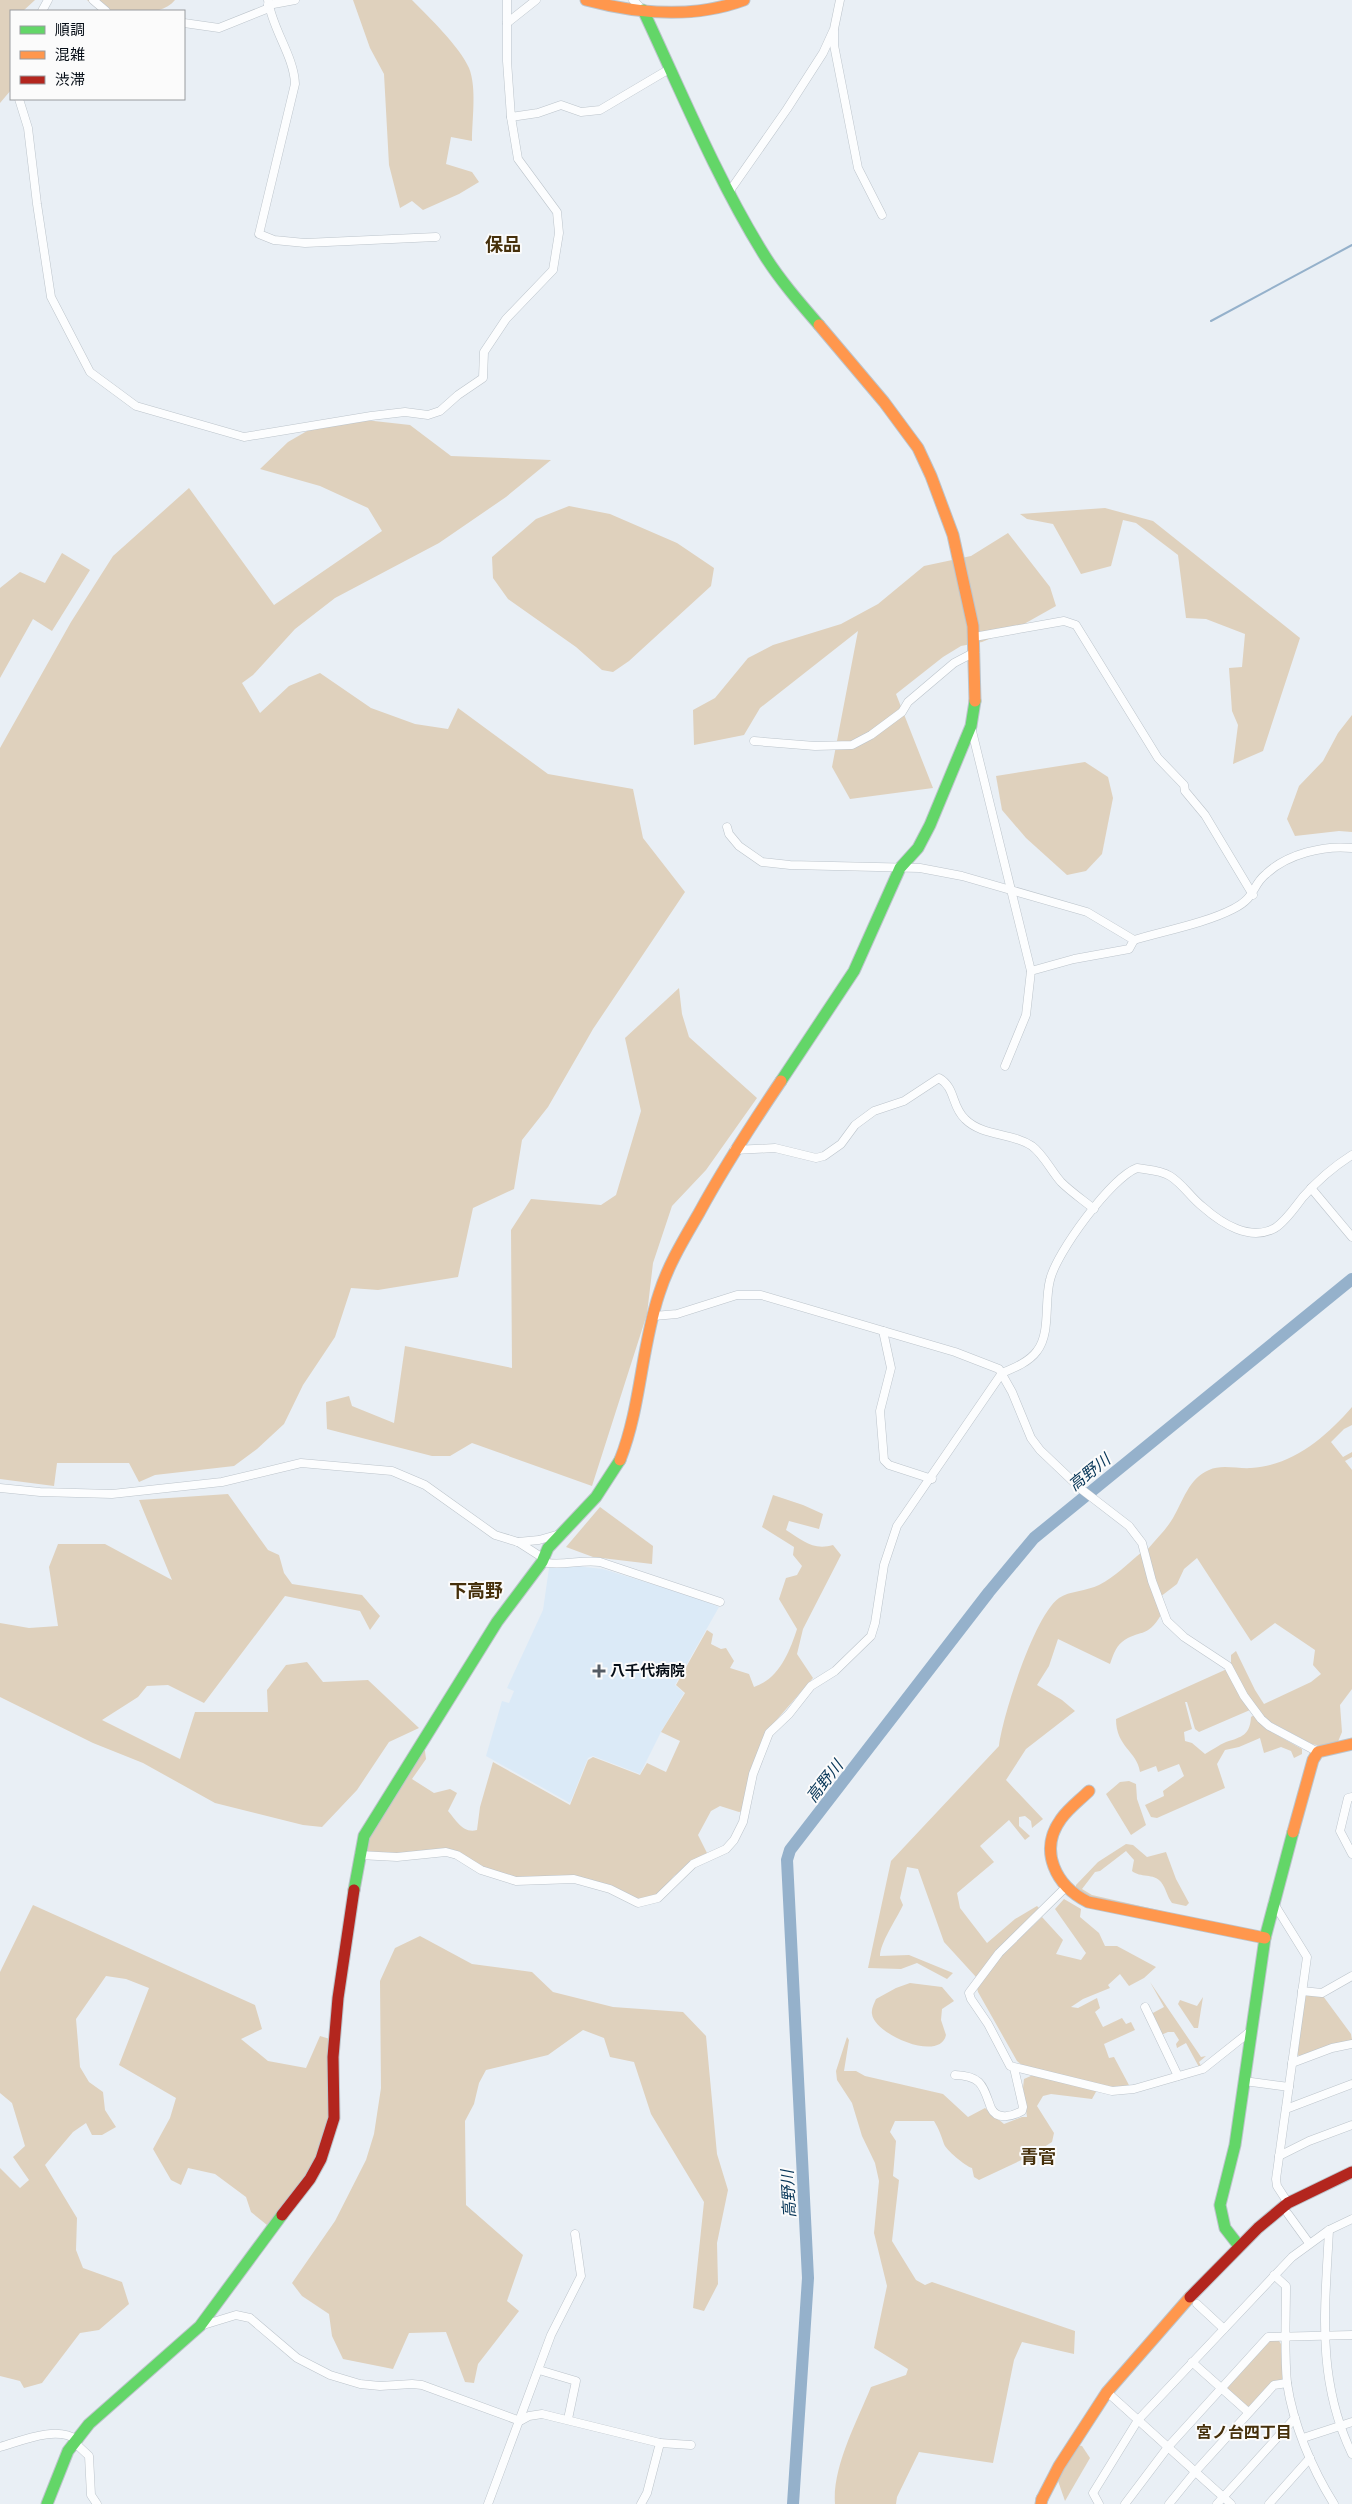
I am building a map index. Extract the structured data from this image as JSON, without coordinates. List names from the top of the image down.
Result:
{
  "districts": [
    "保品",
    "下高野",
    "青菅",
    "宮ノ台四丁目"
  ],
  "water": ["高野川"],
  "places": {
    "health": ["八千代病院"]
  },
  "legend": ["順調", "混雑", "渋滞"]
}
